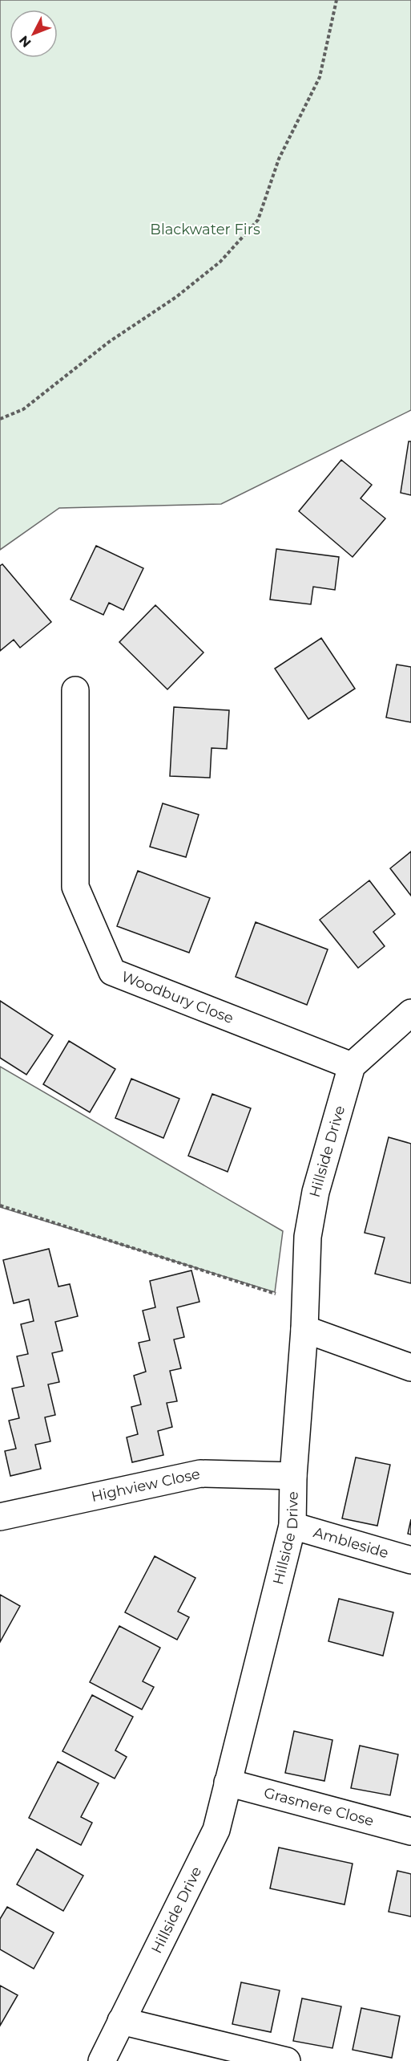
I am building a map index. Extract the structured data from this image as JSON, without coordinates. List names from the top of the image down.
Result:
{
  "streets": {
    "street": [
      "Woodbury Close",
      "Hillside Drive",
      "Highview Close",
      "Ambleside",
      "Grasmere Close"
    ]
  },
  "crossings": [
    ["Woodbury Close", "Hillside Drive"],
    ["Hillside Drive", "Highview Close"],
    ["Hillside Drive", "Ambleside"],
    ["Hillside Drive", "Grasmere Close"]
  ],
  "parks": ["Blackwater Firs"],
  "north": "bottom left"
}
